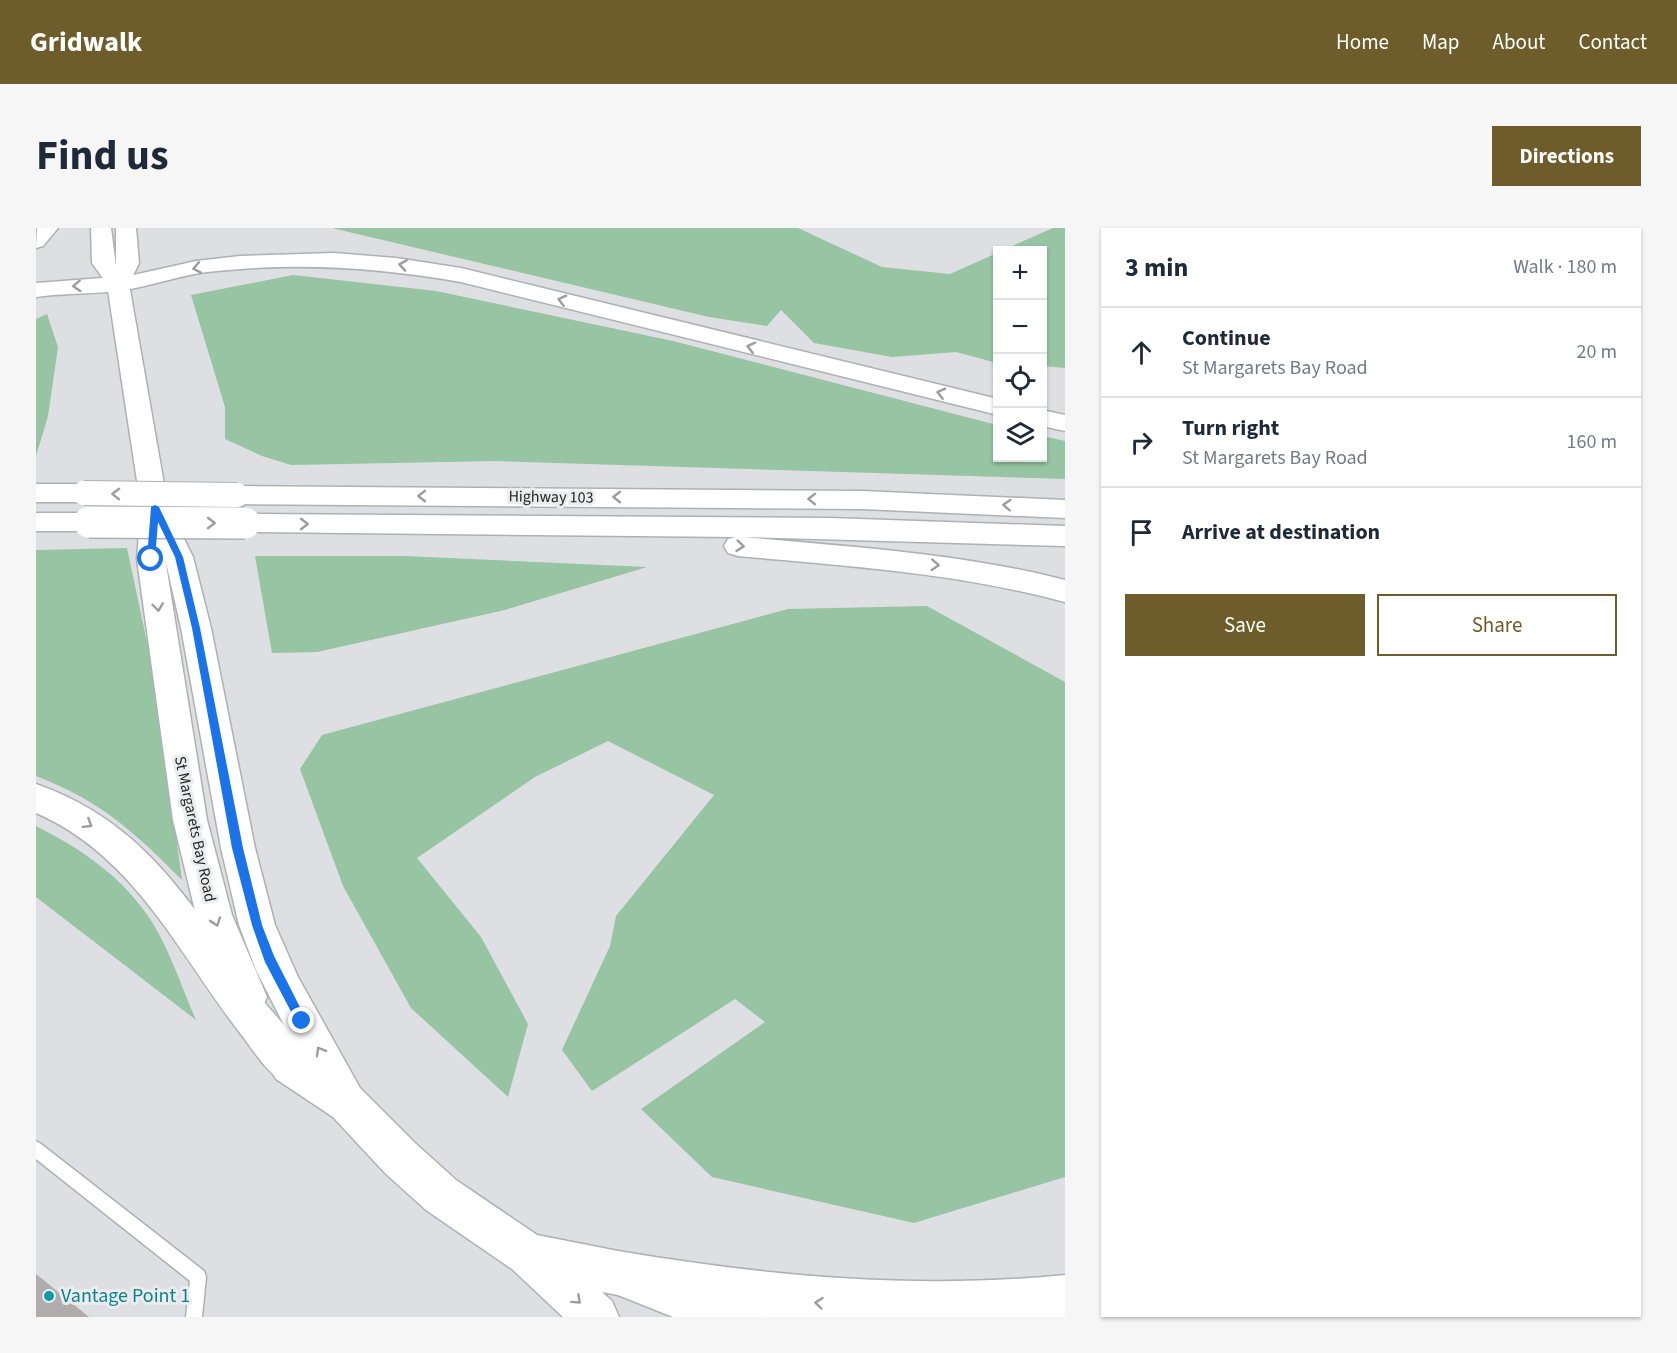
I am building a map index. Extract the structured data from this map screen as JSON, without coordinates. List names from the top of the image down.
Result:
{
  "streets": {
    "main road": ["Highway 103", "St Margarets Bay Road"]
  },
  "places": ["Vantage Point 1"],
  "page": {
    "header": "Gridwalk",
    "nav": [
      "Home",
      "Map",
      "About",
      "Contact"
    ],
    "title": "Find us",
    "buttons": [
      "Directions",
      ["Save", "Share"]
    ],
    "heading": ["3 min", "Walk · 180 m"],
    "map_buttons": ["+", "−"],
    "list": [
      ["Continue", "St Margarets Bay Road", "20 m"],
      ["Turn right", "St Margarets Bay Road", "160 m"],
      "Arrive at destination"
    ]
  }
}
